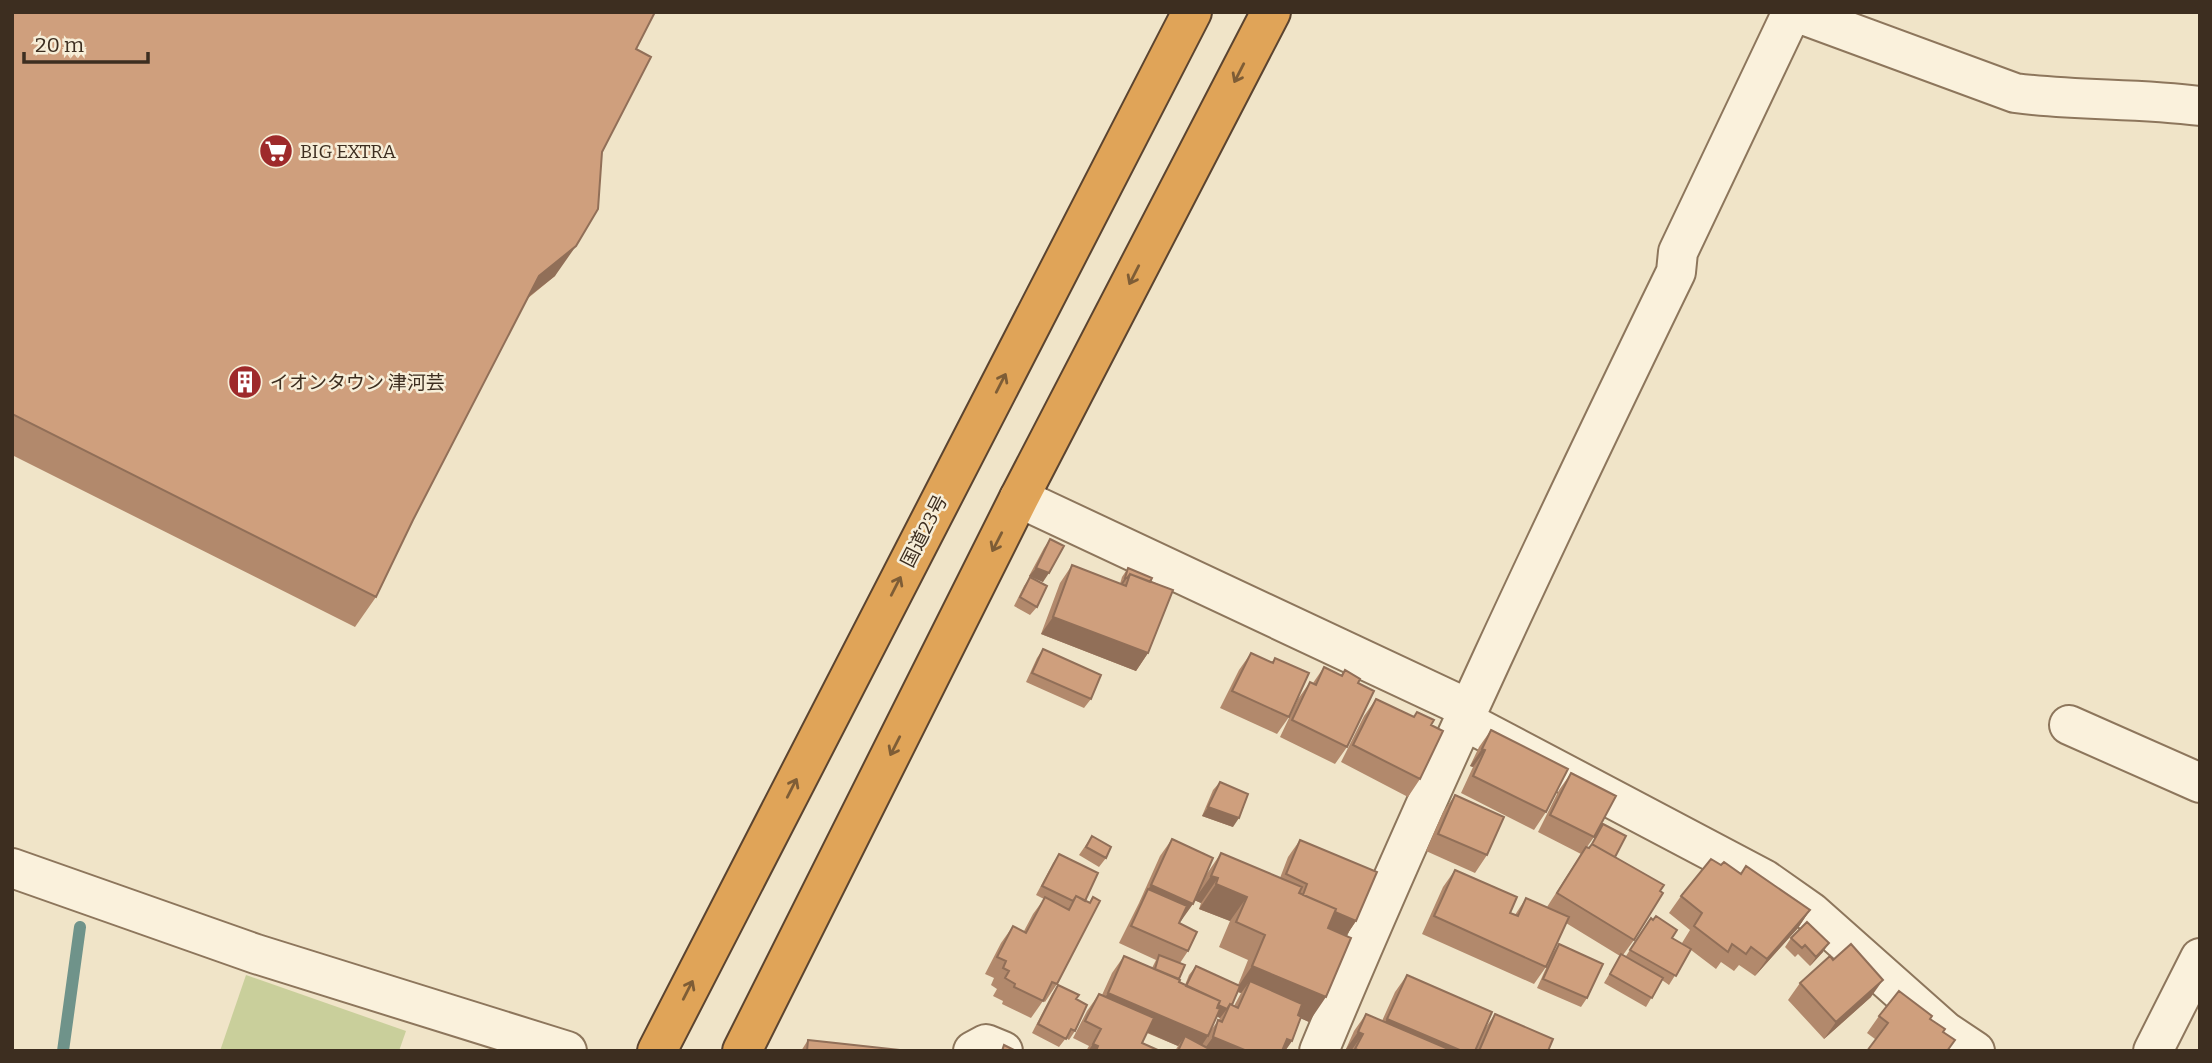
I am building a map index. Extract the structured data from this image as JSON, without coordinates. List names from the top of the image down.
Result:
{
  "streets": {
    "highway": ["国道23号"]
  },
  "places": {
    "supermarket": ["BIG EXTRA"],
    "building": ["イオンタウン 津河芸"]
  },
  "scale_bar": "20 m"
}
